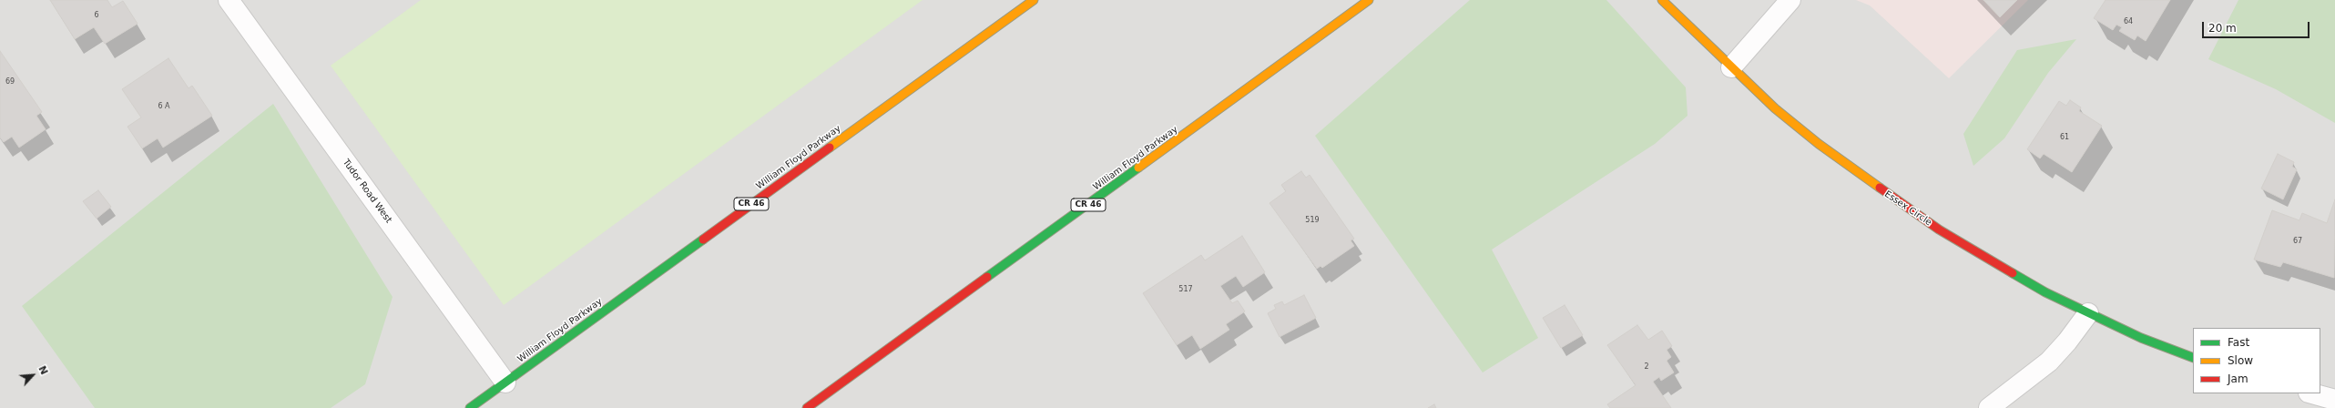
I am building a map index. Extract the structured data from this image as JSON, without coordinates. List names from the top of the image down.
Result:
{
  "streets": {
    "main road": ["William Floyd Parkway", "CR 46", "Essex Circle"],
    "street": ["Tudor Road West"]
  },
  "crossings": [
    ["William Floyd Parkway", "Tudor Road West"]
  ],
  "house_numbers": [
    "6",
    "64",
    "69",
    "6 A",
    "61",
    "519",
    "67",
    "517",
    "2"
  ],
  "legend": ["Fast", "Slow", "Jam"],
  "scale_bar": "20 m",
  "north": "top right"
}
